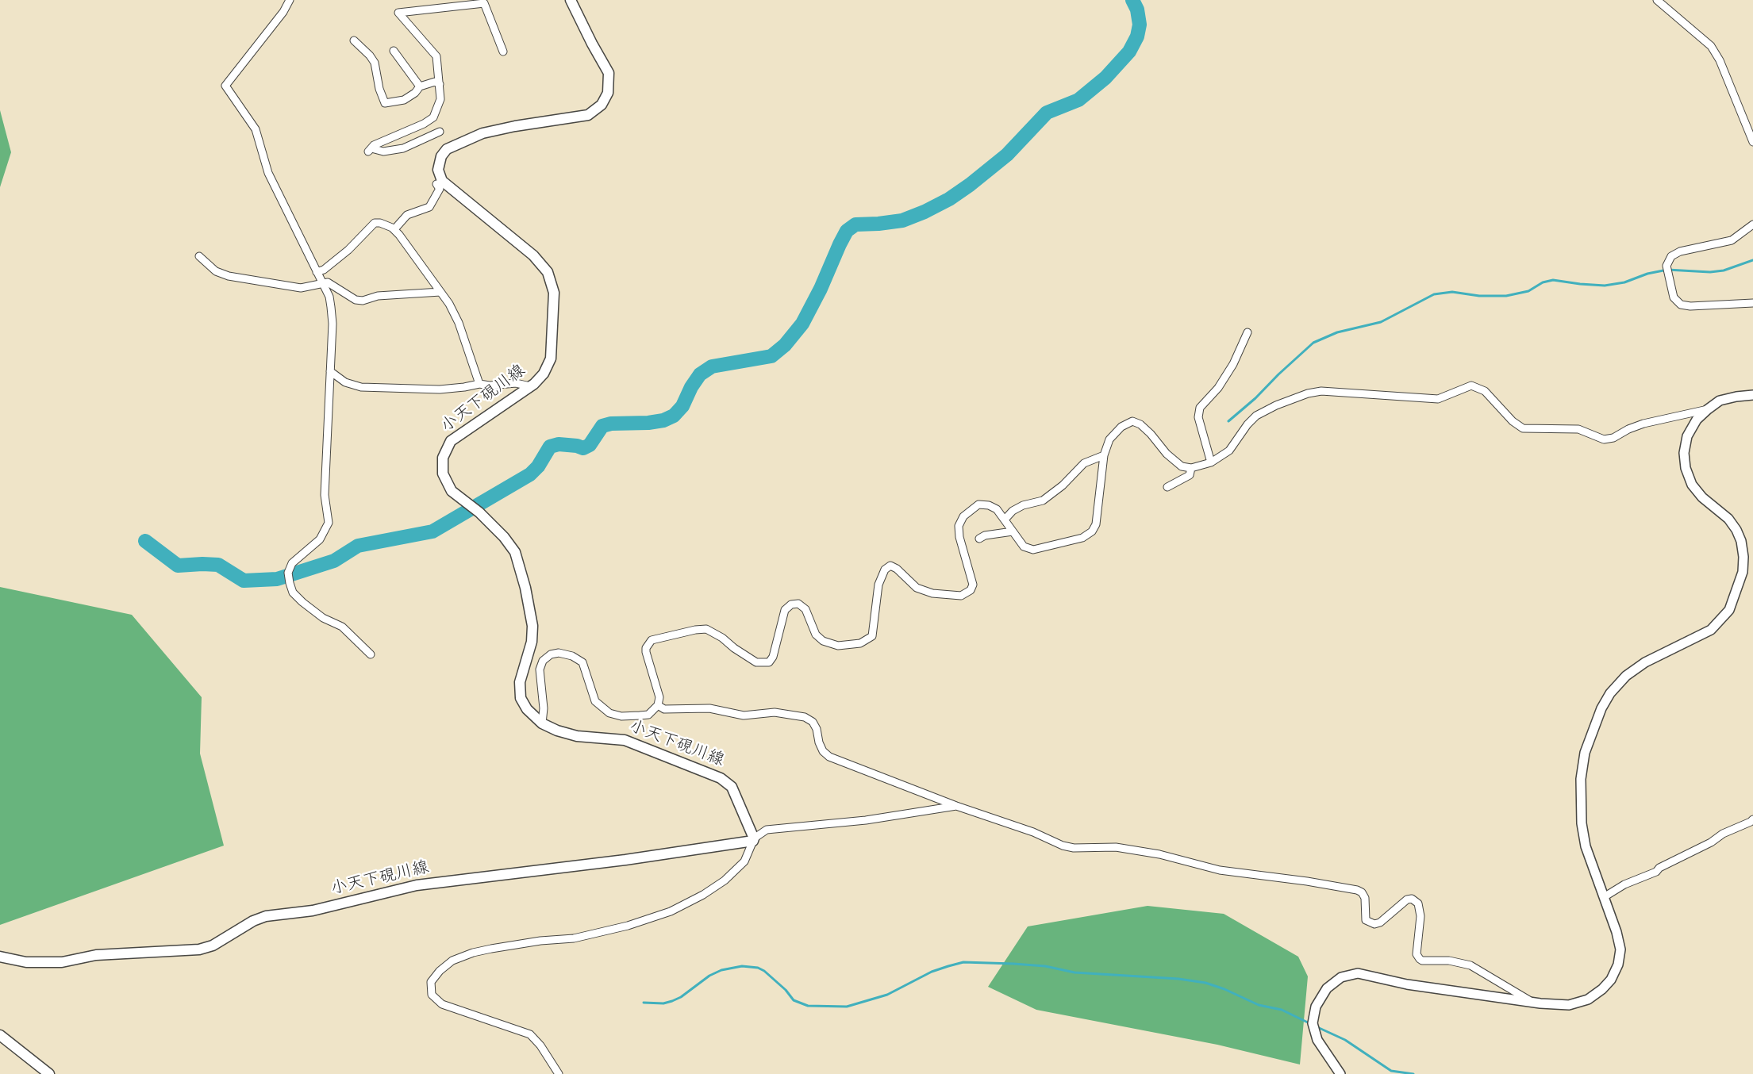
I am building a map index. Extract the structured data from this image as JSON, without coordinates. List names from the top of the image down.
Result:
{
  "streets": {
    "main road": ["小天下硯川線"]
  }
}
